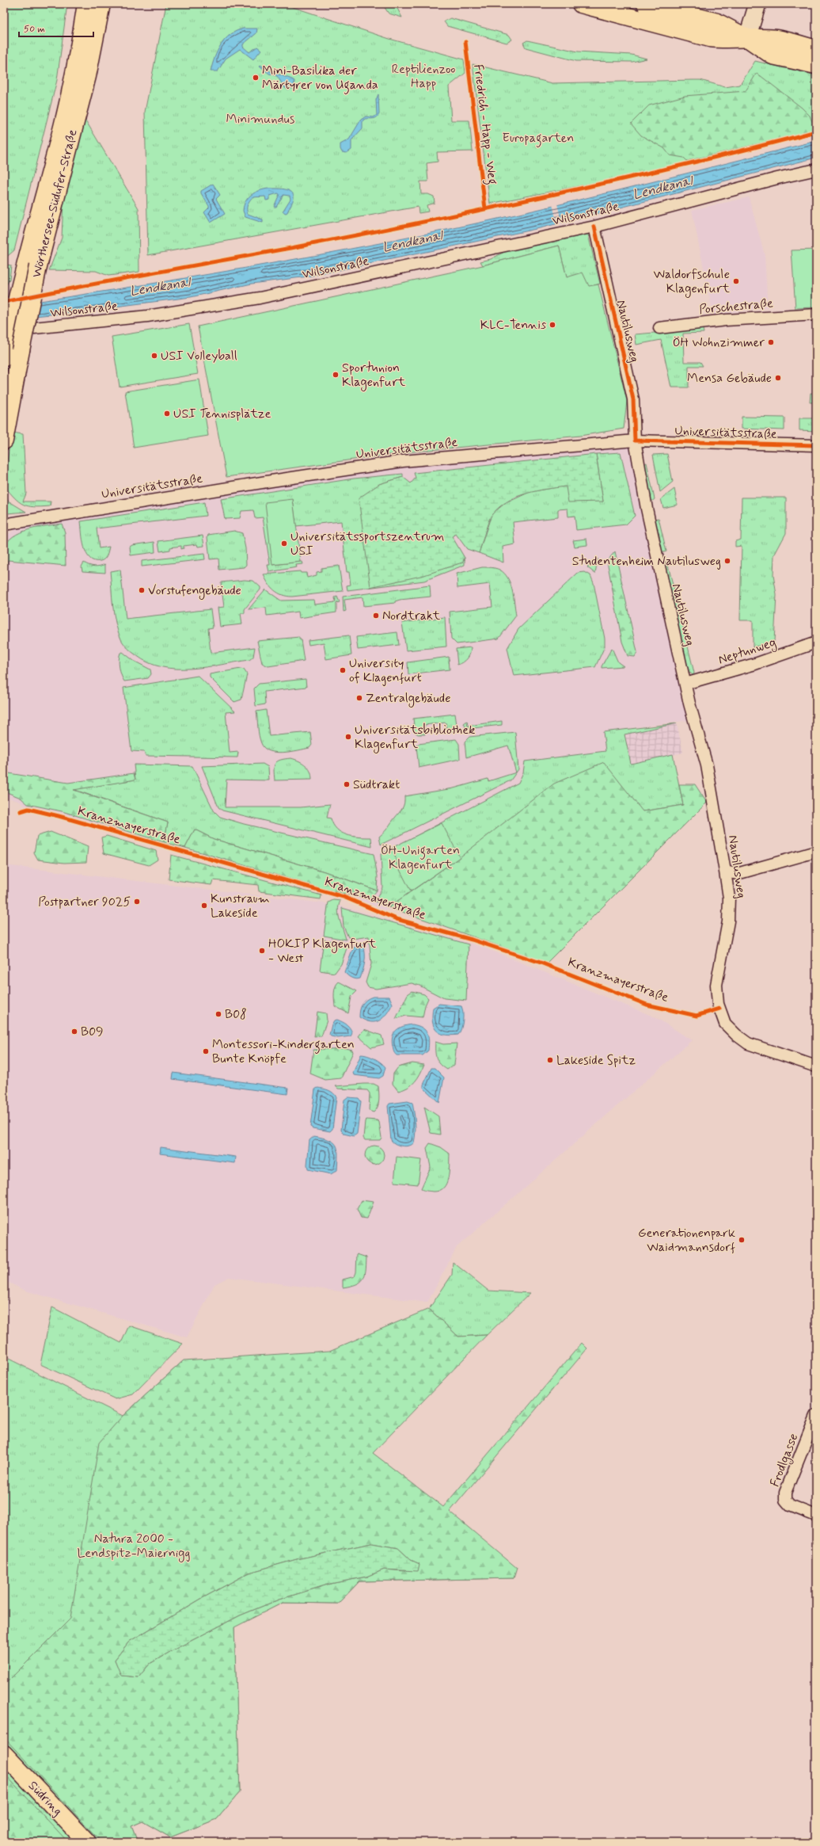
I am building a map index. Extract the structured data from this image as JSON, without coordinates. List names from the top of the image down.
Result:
{
  "streets": {
    "main road": ["Wörthersee-Südufer-Straße", "Südring"],
    "street": [
      "Wilsonstraße",
      "Porschestraße",
      "Nautilusweg",
      "Universitätsstraße",
      "Neptunweg",
      "Frodlgasse"
    ],
    "cycle path": ["Friedrich - Happ - Weg", "Kranzmayerstraße"]
  },
  "crossings": [
    ["Wilsonstraße", "Nautilusweg"],
    ["Nautilusweg", "Universitätsstraße"],
    ["Nautilusweg", "Neptunweg"]
  ],
  "water": ["Lendkanal"],
  "parks": [
    "Reptilienzoo Happ",
    "Minimundus",
    "Europagarten",
    "ÖH-Unigarten Klagenfurt",
    "Natura 2000 - Lendspitz-Maiernigg"
  ],
  "places": [
    "Mini-Basilika der Märtyrer von Uganda",
    "Waldorfschule Klagenfurt",
    "KLC-Tennis",
    "ÖH Wohnzimmer",
    "USI Volleyball",
    "Sportunion Klagenfurt",
    "Mensa Gebäude",
    "USI Tennisplätze",
    "Universitätssportszentrum USI",
    "Studentenheim Nautilusweg",
    "Vorstufengebäude",
    "Nordtrakt",
    "University of Klagenfurt",
    "Zentralgebäude",
    "Universitätsbibliothek Klagenfurt",
    "Südtrakt",
    "Postpartner 9025",
    "Kunstraum Lakeside",
    "HOKIP Klagenfurt - West",
    "B08",
    "B09",
    "Montessori-Kindergarten Bunte Knöpfe",
    "Lakeside Spitz",
    "Generationenpark Waidmannsdorf"
  ],
  "scale_bar": "50 m"
}
